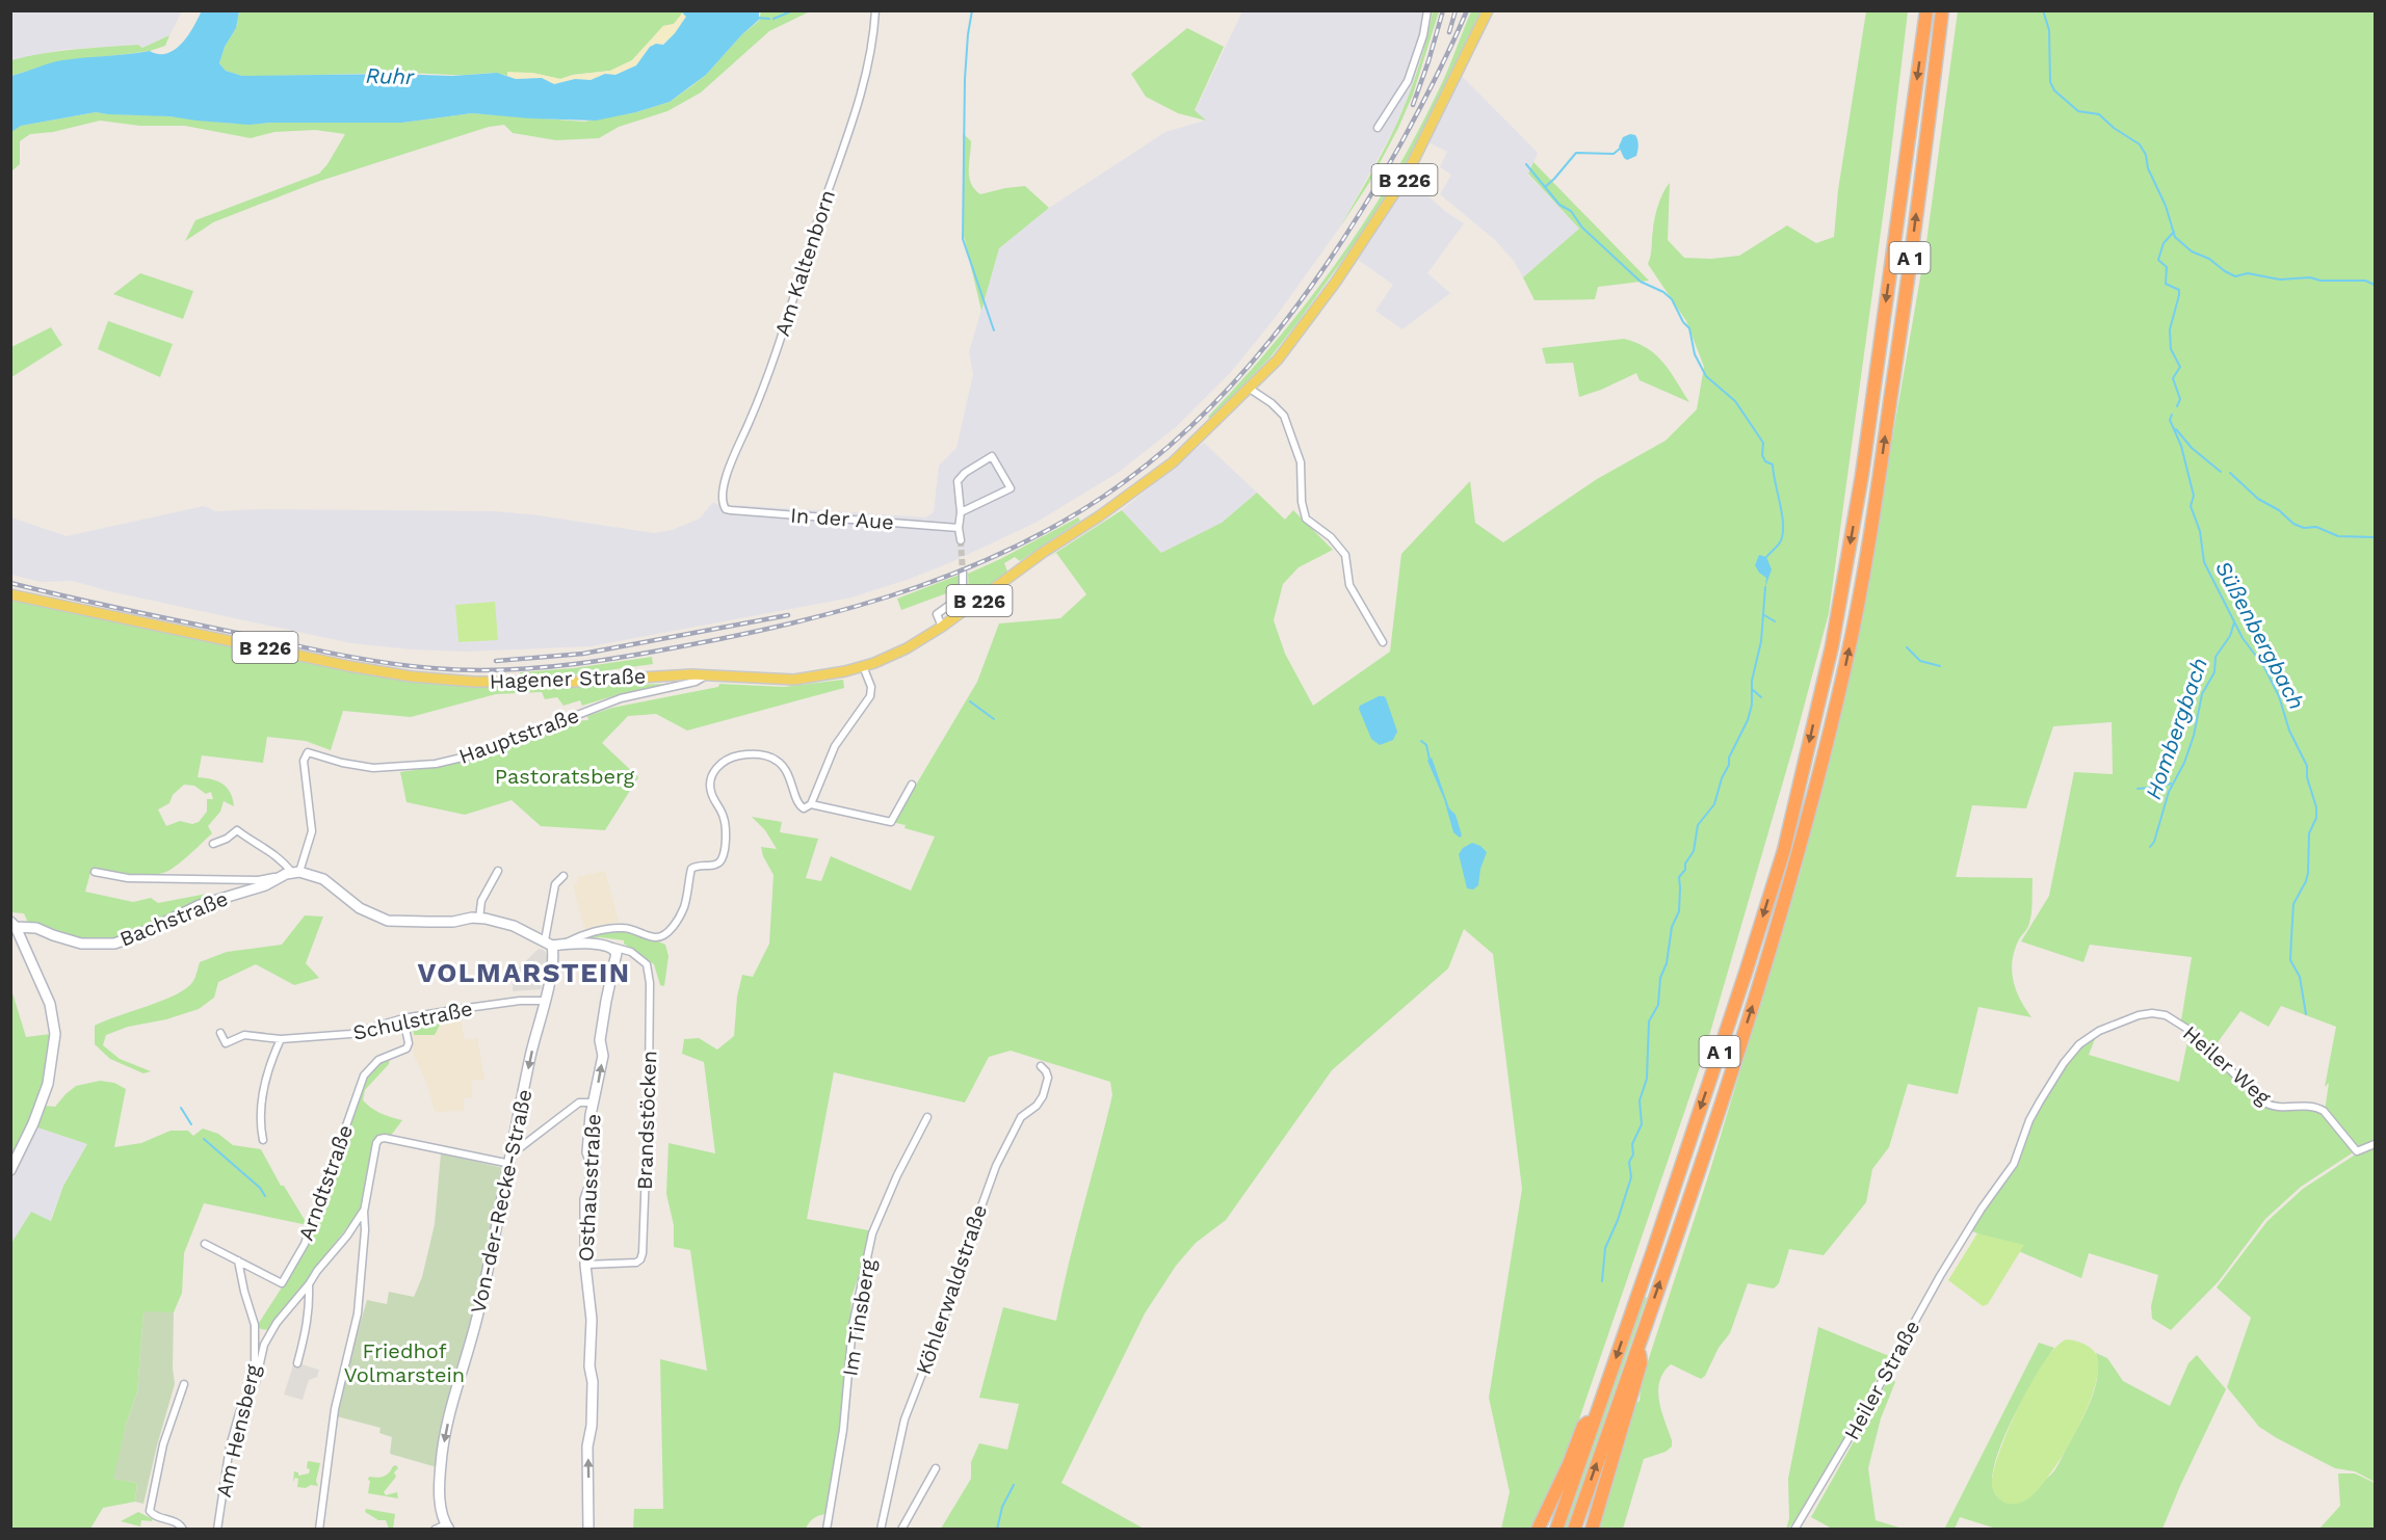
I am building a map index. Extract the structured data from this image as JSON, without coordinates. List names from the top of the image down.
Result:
{
  "streets": {
    "highway": ["A 1"],
    "main road": ["B 226", "Hagener Straße"],
    "street": [
      "Am Kaltenborn",
      "In der Aue",
      "Hauptstraße",
      "Bachstraße",
      "Schulstraße",
      "Heiler Weg",
      "Brandstöcken",
      "Arndtstraße",
      "Osthausstraße",
      "Von-der-Recke-Straße",
      "Köhlerwaldstraße",
      "Im Tinsberg",
      "Heiler Straße",
      "Am Hensberg"
    ]
  },
  "crossings": [
    ["B 226", "Hagener Straße"],
    ["Am Kaltenborn", "In der Aue"],
    ["Hagener Straße", "Hauptstraße"],
    ["Hauptstraße", "Bachstraße"],
    ["Schulstraße", "Arndtstraße"],
    ["Schulstraße", "Von-der-Recke-Straße"],
    ["Heiler Weg", "Heiler Straße"],
    ["Brandstöcken", "Osthausstraße"],
    ["Arndtstraße", "Am Hensberg"]
  ],
  "one_way": ["Osthausstraße", "Von-der-Recke-Straße"],
  "districts": ["VOLMARSTEIN"],
  "water": ["Ruhr", "Süßenbergbach", "Hombergbach"],
  "parks": ["Pastoratsberg", "Friedhof Volmarstein"]
}
